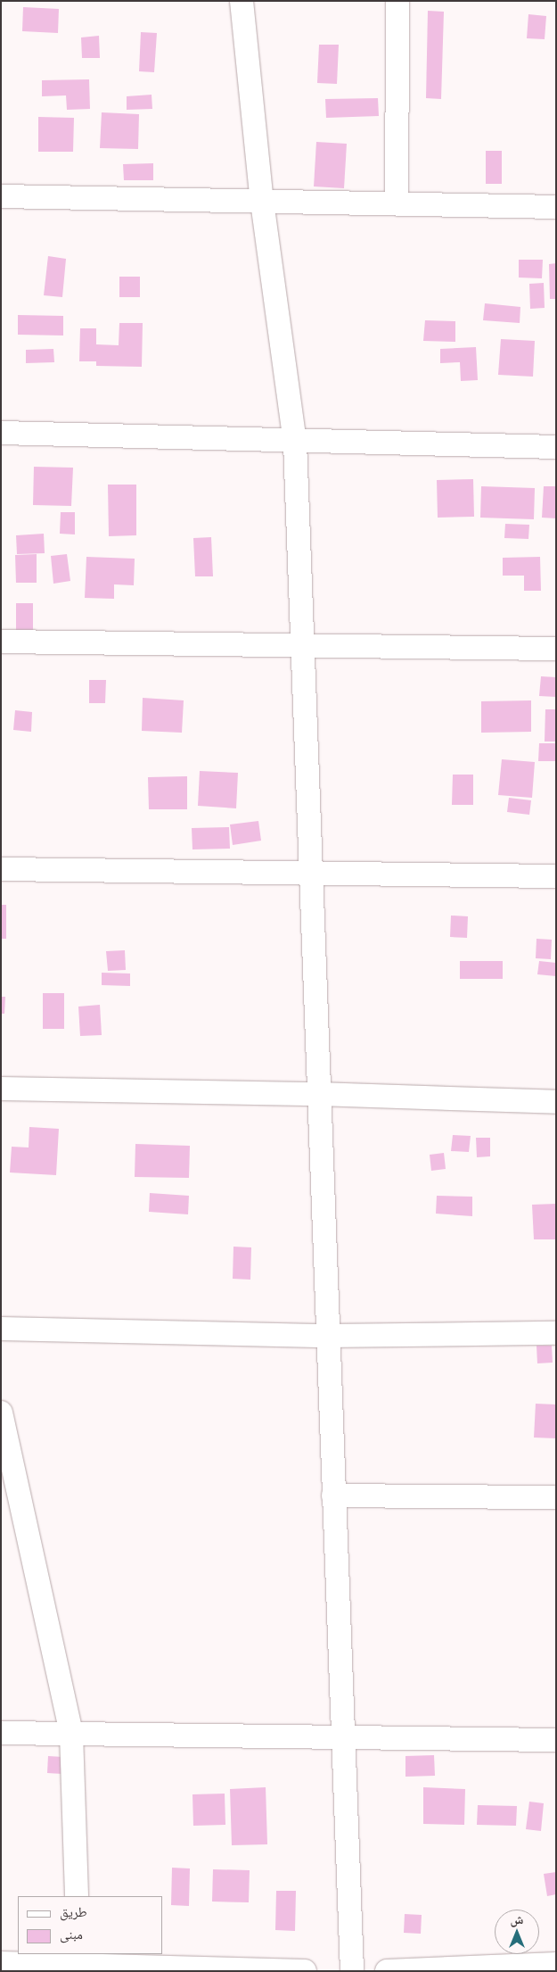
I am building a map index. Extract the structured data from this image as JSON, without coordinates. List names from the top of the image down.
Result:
{
  "legend": ["طريق", "مبنى"],
  "north": "top"
}
